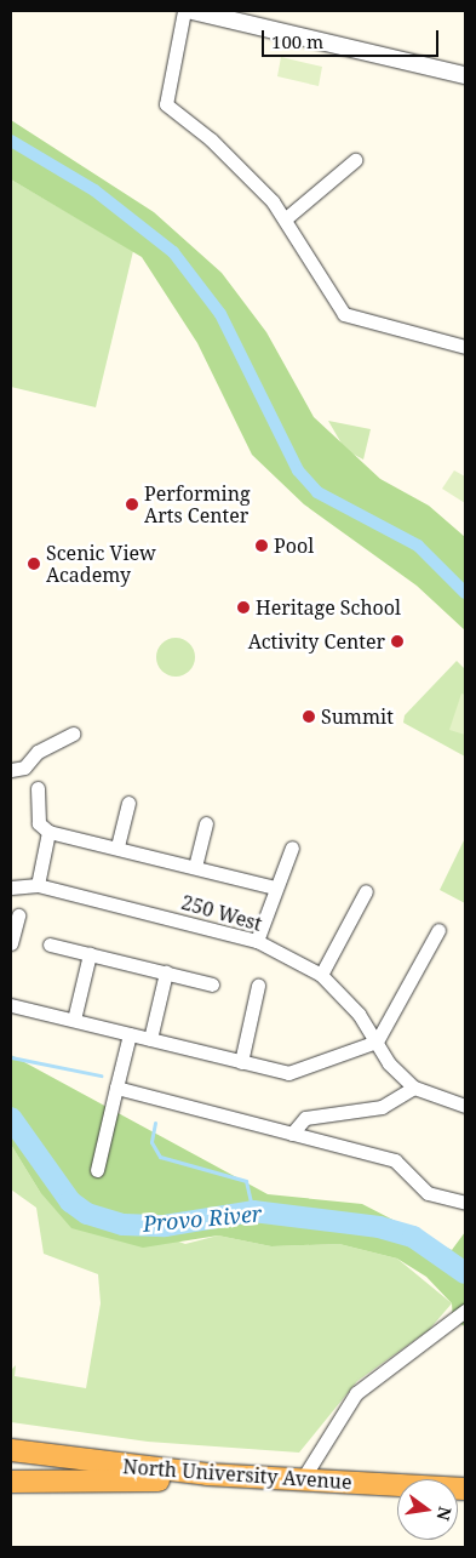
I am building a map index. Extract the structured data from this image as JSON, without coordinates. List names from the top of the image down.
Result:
{
  "streets": {
    "highway": ["North University Avenue"],
    "street": ["250 West"]
  },
  "water": ["Provo River"],
  "places": [
    "Performing Arts Center",
    "Pool",
    "Scenic View Academy",
    "Heritage School",
    "Activity Center",
    "Summit"
  ],
  "scale_bar": "100 m",
  "north": "right"
}
